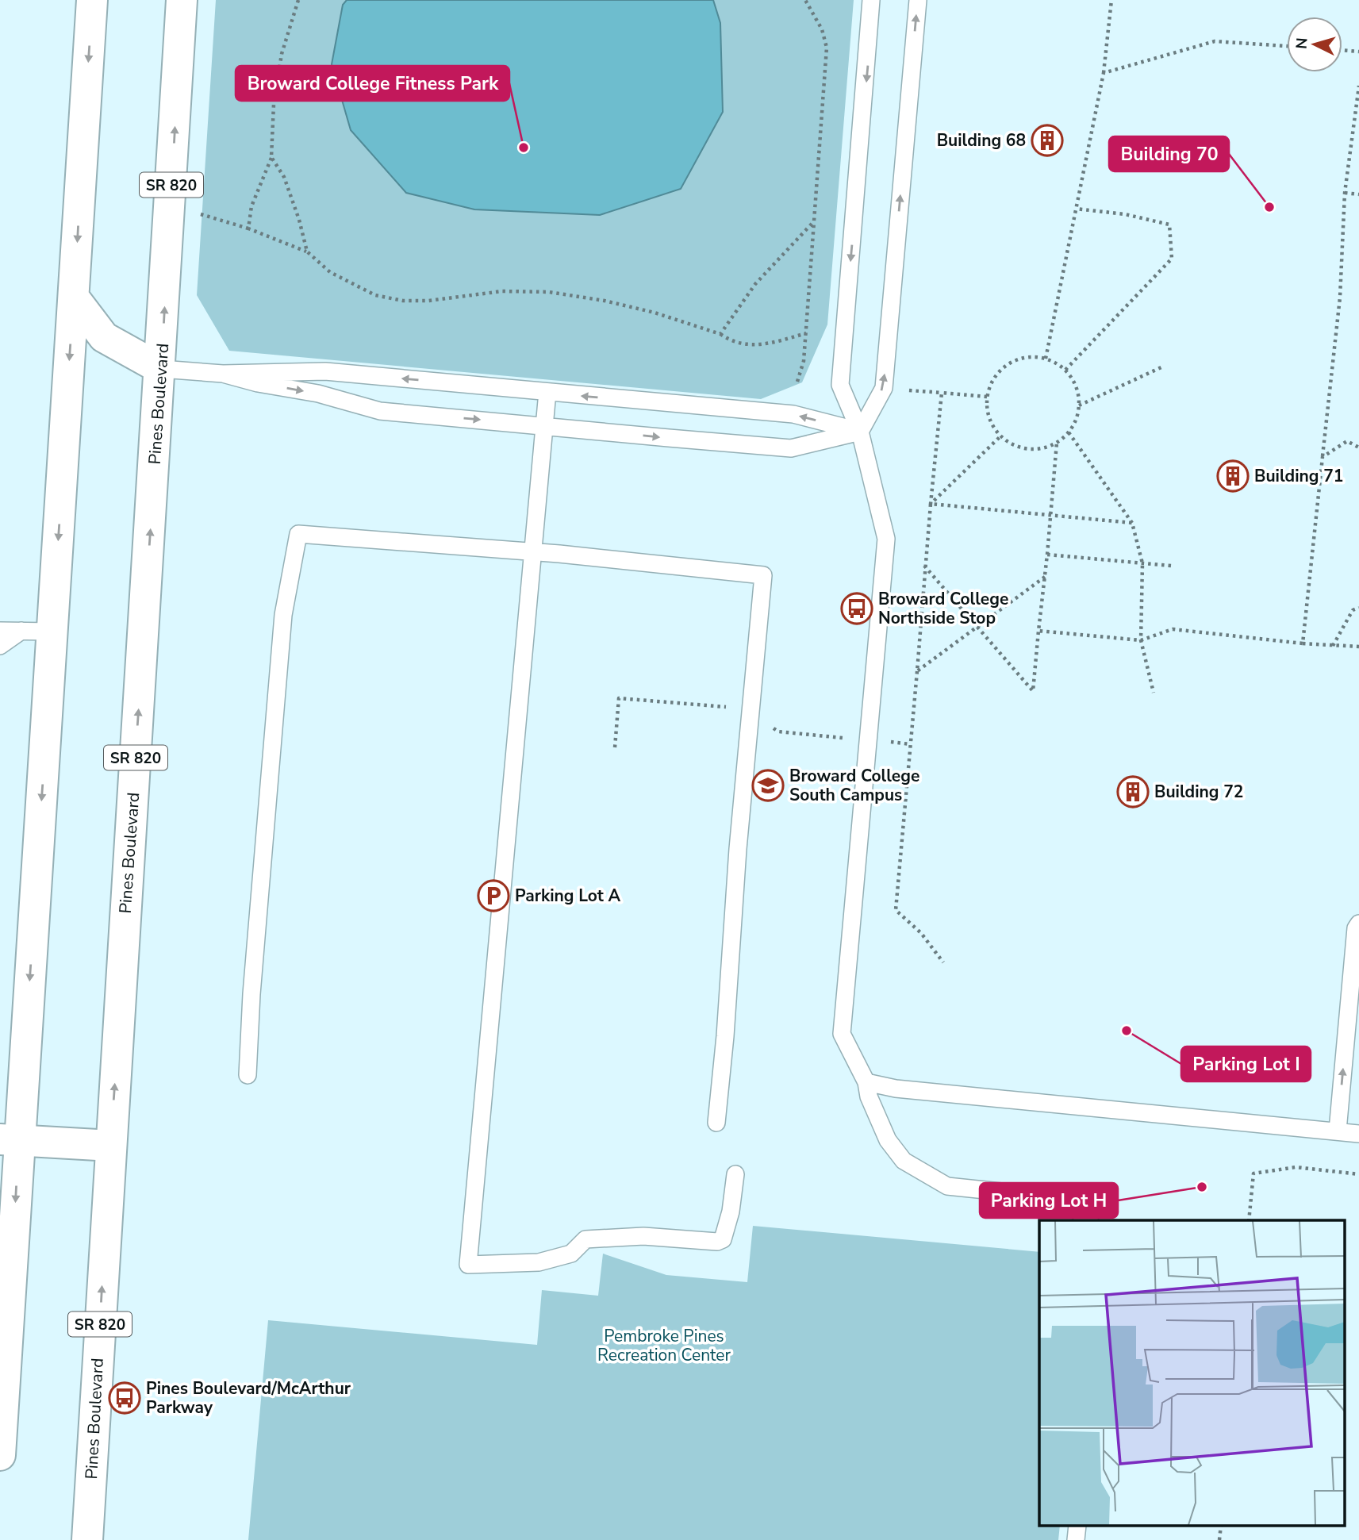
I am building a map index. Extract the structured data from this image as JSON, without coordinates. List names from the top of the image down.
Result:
{
  "streets": {
    "main road": ["SR 820", "Pines Boulevard"]
  },
  "parks": ["Pembroke Pines Recreation Center"],
  "places": {
    "building": ["Building 68", "Building 71", "Building 72"],
    "other": [
      "Broward College Fitness Park",
      "Building 70",
      "Parking Lot I",
      "Parking Lot H"
    ],
    "bus stop": ["Broward College Northside Stop", "Pines Boulevard/McArthur Parkway"],
    "school or university": ["Broward College South Campus"],
    "parking": ["Parking Lot A"]
  },
  "north": "left"
}
